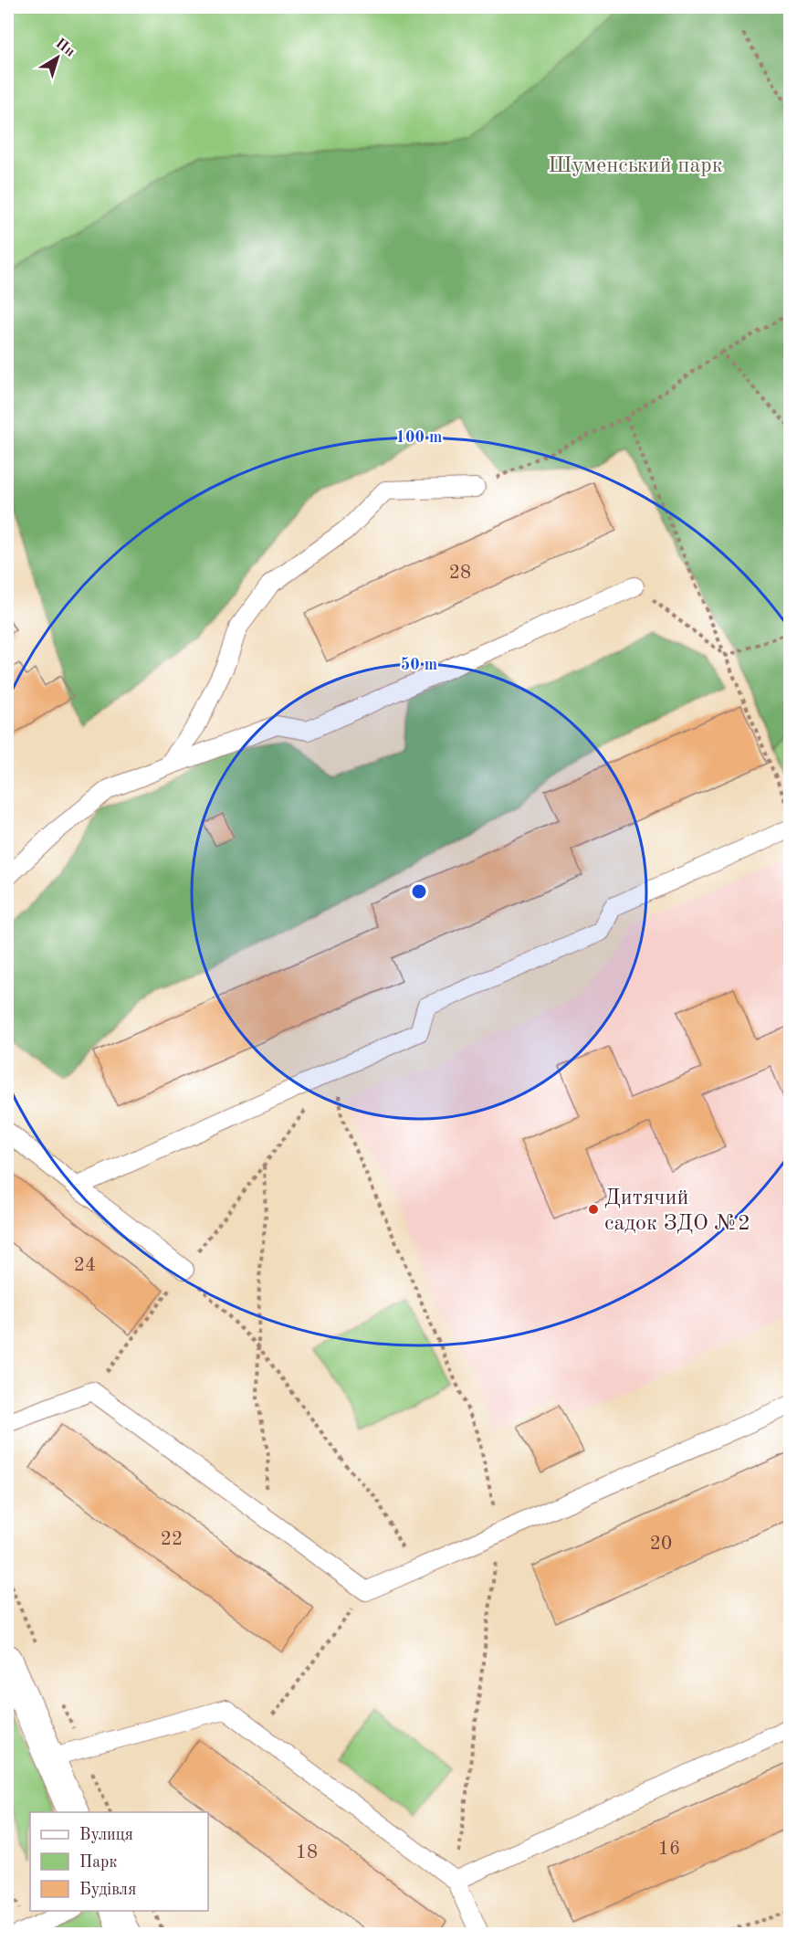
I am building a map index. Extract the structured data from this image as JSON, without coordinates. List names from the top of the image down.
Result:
{
  "parks": ["Шуменський парк"],
  "places": ["Дитячий садок ЗДО №2"],
  "house_numbers": [
    "28",
    "24",
    "22",
    "20",
    "16",
    "18"
  ],
  "legend": ["Вулиця", "Парк", "Будівля"],
  "north": "top right",
  "rings": ["100 m", "50 m"]
}
